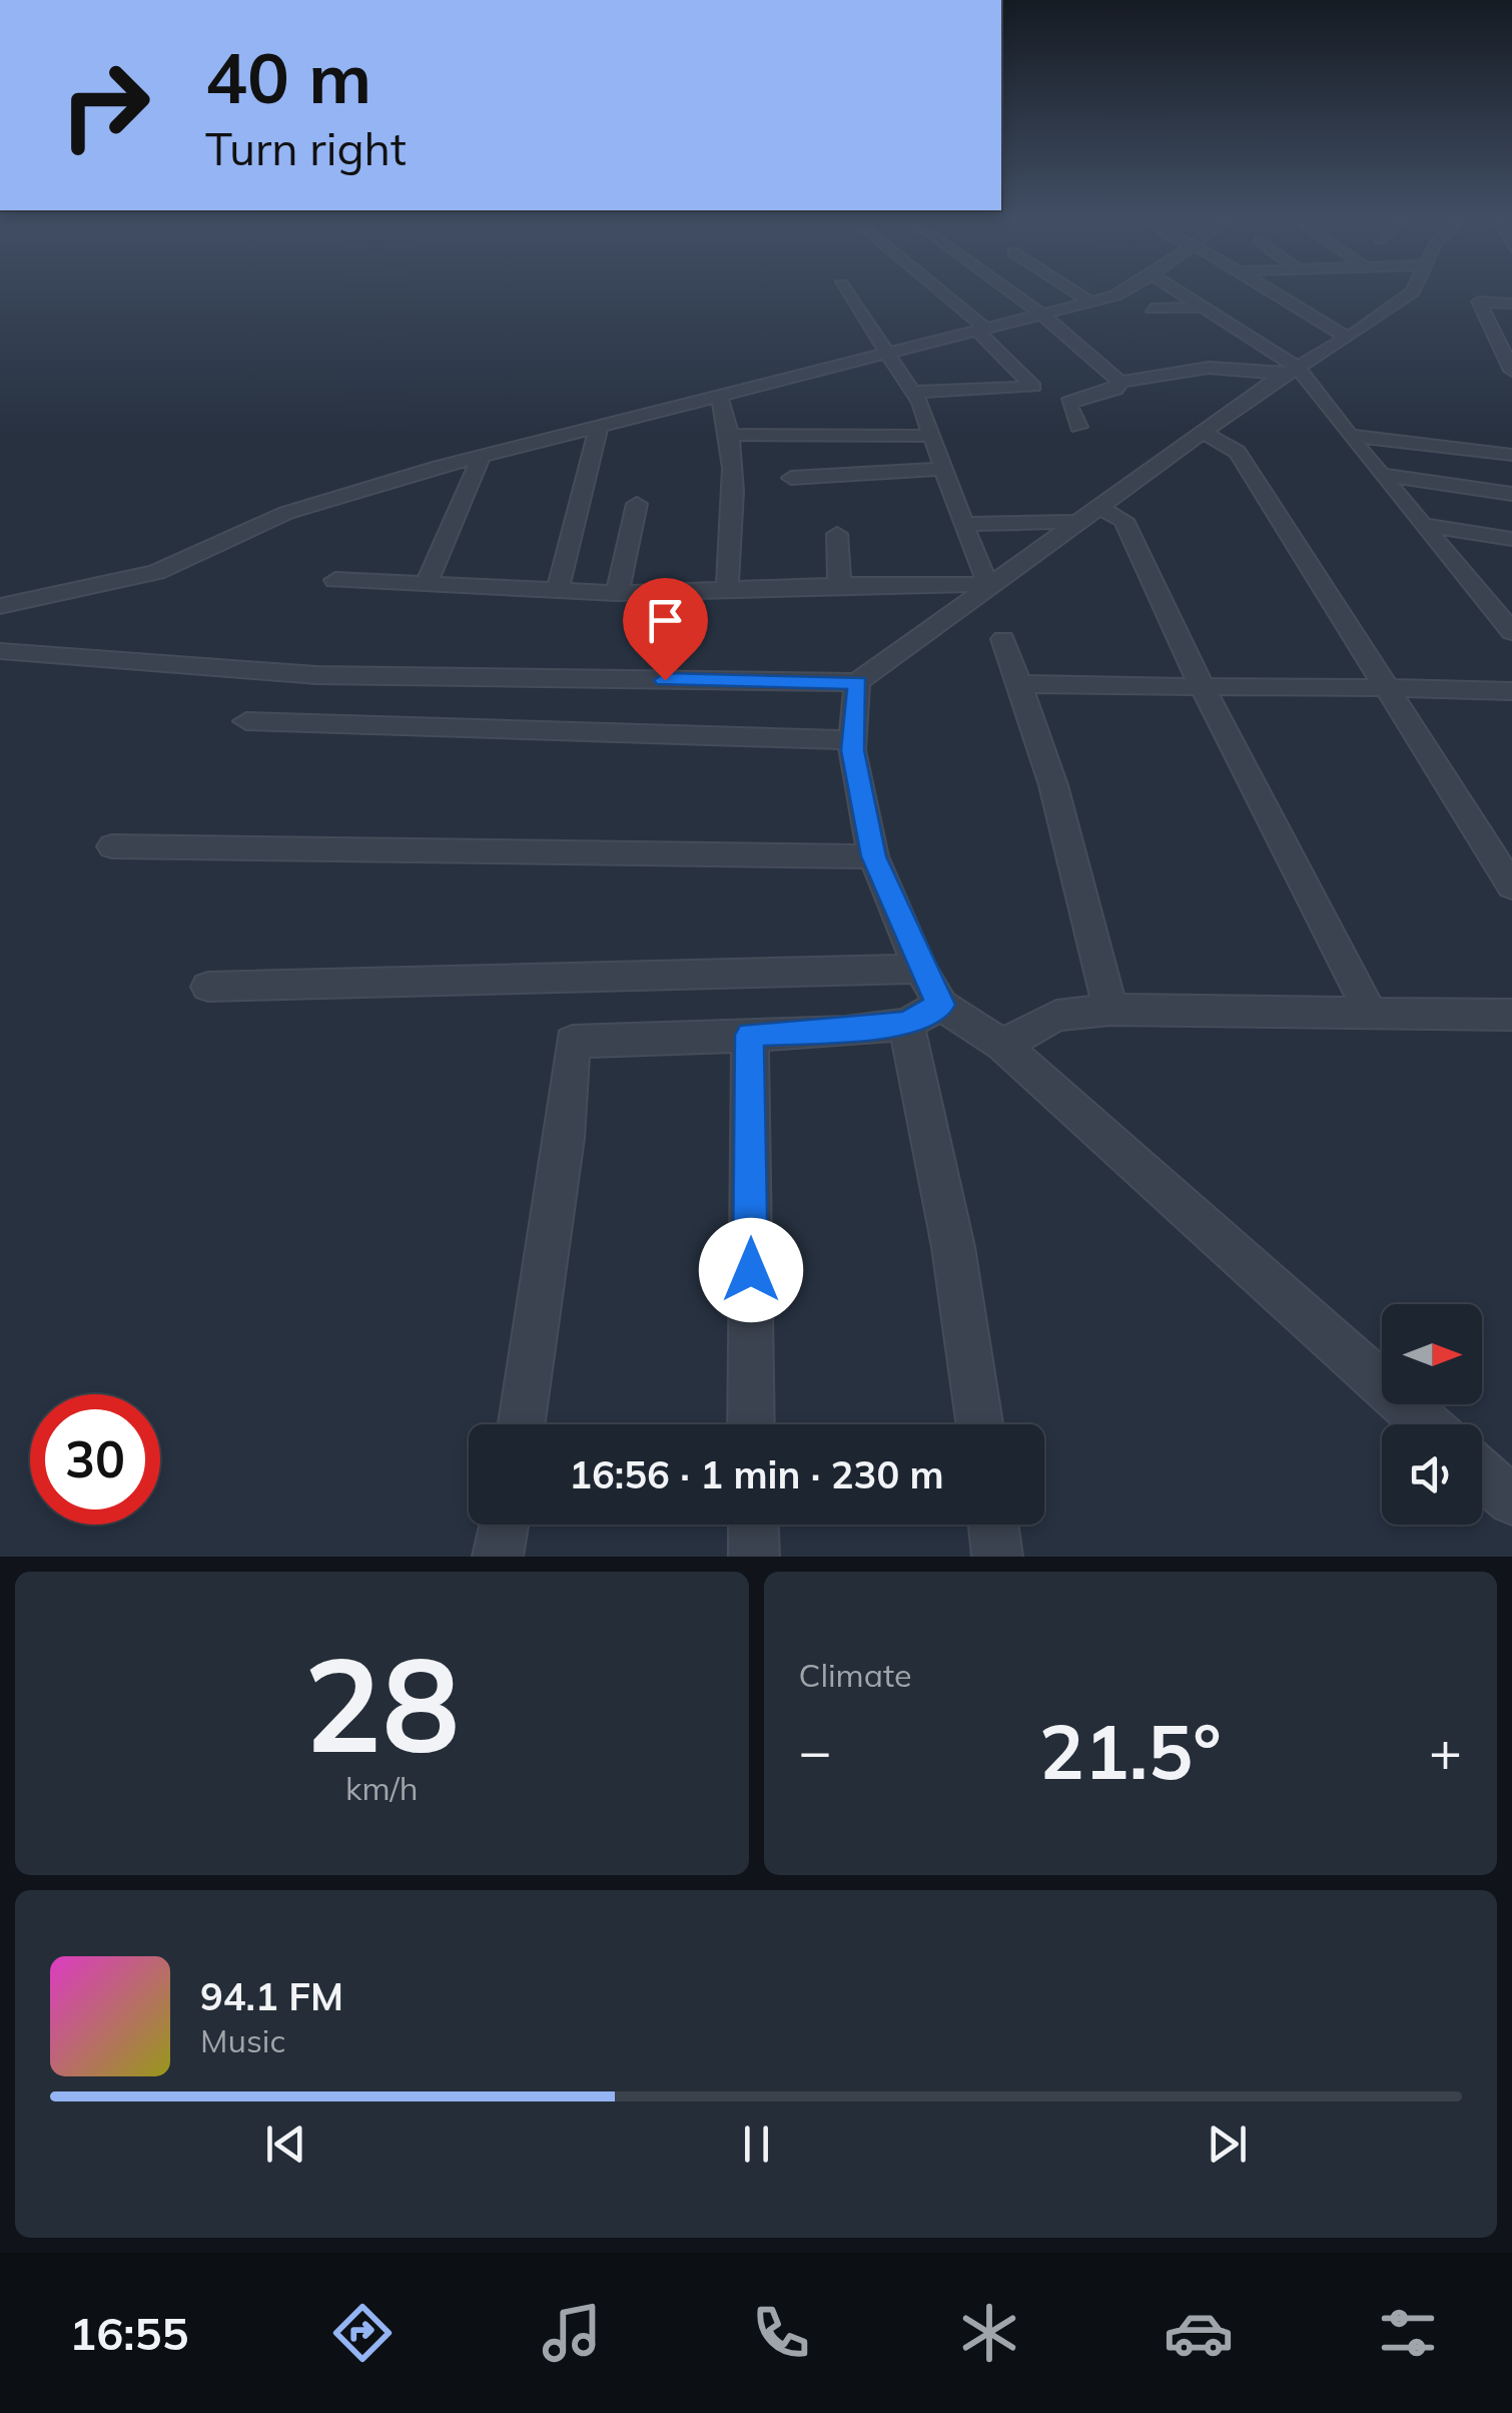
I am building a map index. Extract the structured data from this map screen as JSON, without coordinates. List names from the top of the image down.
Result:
{
  "north": "right",
  "page": {
    "turn": ["40 m", "Turn right"],
    "limit": "30",
    "trip": "16:56 · 1 min · 230 m",
    "tile": [
      ["28", "km/h"],
      "Climate"
    ],
    "heat": ["−", "21.5°", "+"],
    "song": ["94.1 FM", "Music"],
    "tabs": "16:55"
  }
}
